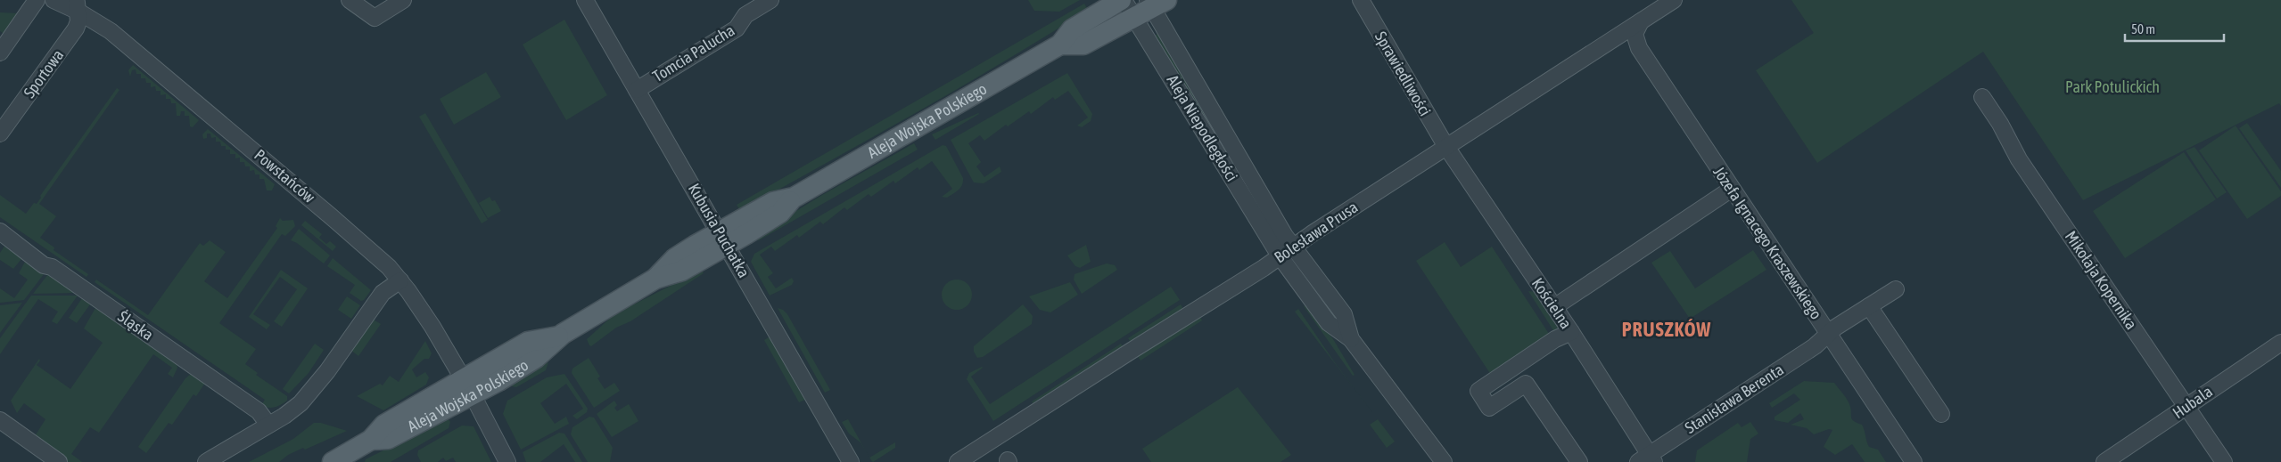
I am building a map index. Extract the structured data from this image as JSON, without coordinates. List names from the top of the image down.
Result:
{
  "streets": {
    "main road": ["Aleja Wojska Polskiego"],
    "street": [
      "Tomcia Palucha",
      "Sportowa",
      "Sprawiedliwości",
      "Aleja Niepodległości",
      "Powstańców",
      "Kubusia Puchatka",
      "Bolesława Prusa",
      "Józefa Ignacego Kraszewskiego",
      "Mikołaja Kopernika",
      "Kościelna",
      "Śląska",
      "Stanisława Berenta",
      "Hubala"
    ]
  },
  "crossings": [
    ["Tomcia Palucha", "Kubusia Puchatka"],
    ["Sportowa", "Powstańców"],
    ["Sprawiedliwości", "Bolesława Prusa"],
    ["Sprawiedliwości", "Kościelna"],
    ["Aleja Wojska Polskiego", "Aleja Niepodległości"],
    ["Aleja Wojska Polskiego", "Powstańców"],
    ["Aleja Wojska Polskiego", "Kubusia Puchatka"],
    ["Aleja Niepodległości", "Bolesława Prusa"],
    ["Bolesława Prusa", "Józefa Ignacego Kraszewskiego"],
    ["Bolesława Prusa", "Kościelna"],
    ["Józefa Ignacego Kraszewskiego", "Stanisława Berenta"],
    ["Mikołaja Kopernika", "Hubala"],
    ["Kościelna", "Stanisława Berenta"]
  ],
  "districts": ["PRUSZKÓW"],
  "parks": ["Park Potulickich"],
  "scale_bar": "50 m"
}
